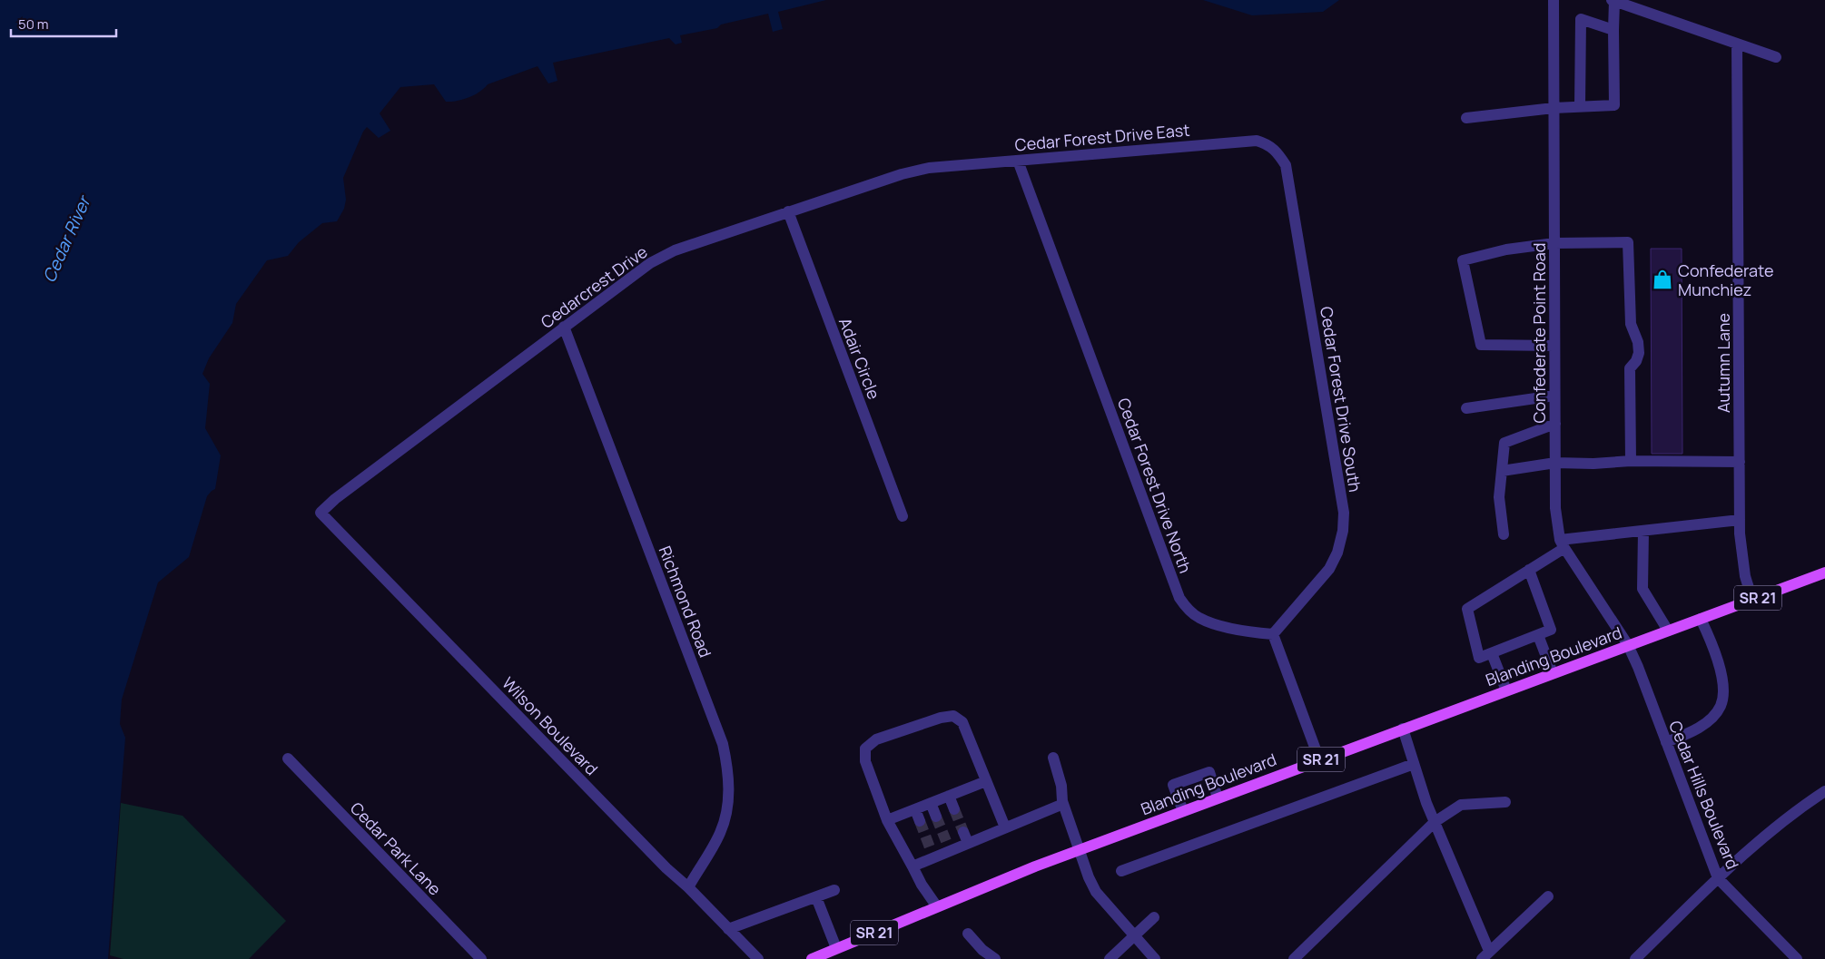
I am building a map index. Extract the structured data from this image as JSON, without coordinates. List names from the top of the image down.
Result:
{
  "streets": {
    "main road": ["SR 21", "Blanding Boulevard"],
    "street": [
      "Cedar Forest Drive East",
      "Cedarcrest Drive",
      "Confederate Point Road",
      "Adair Circle",
      "Autumn Lane",
      "Cedar Forest Drive South",
      "Cedar Forest Drive North",
      "Richmond Road",
      "Wilson Boulevard",
      "Cedar Hills Boulevard",
      "Cedar Park Lane"
    ]
  },
  "crossings": [
    ["Cedar Forest Drive East", "Cedarcrest Drive"],
    ["Cedar Forest Drive East", "Cedar Forest Drive South"],
    ["Cedar Forest Drive East", "Cedar Forest Drive North"],
    ["Cedarcrest Drive", "Adair Circle"],
    ["Cedarcrest Drive", "Richmond Road"],
    ["Cedarcrest Drive", "Wilson Boulevard"],
    ["Confederate Point Road", "Blanding Boulevard"],
    ["Confederate Point Road", "Cedar Hills Boulevard"],
    ["Autumn Lane", "Blanding Boulevard"],
    ["Cedar Forest Drive South", "Cedar Forest Drive North"],
    ["Richmond Road", "Wilson Boulevard"],
    ["Blanding Boulevard", "Cedar Hills Boulevard"]
  ],
  "water": ["Cedar River"],
  "places": {
    "shop": ["Confederate Munchiez"]
  },
  "scale_bar": "50 m"
}
